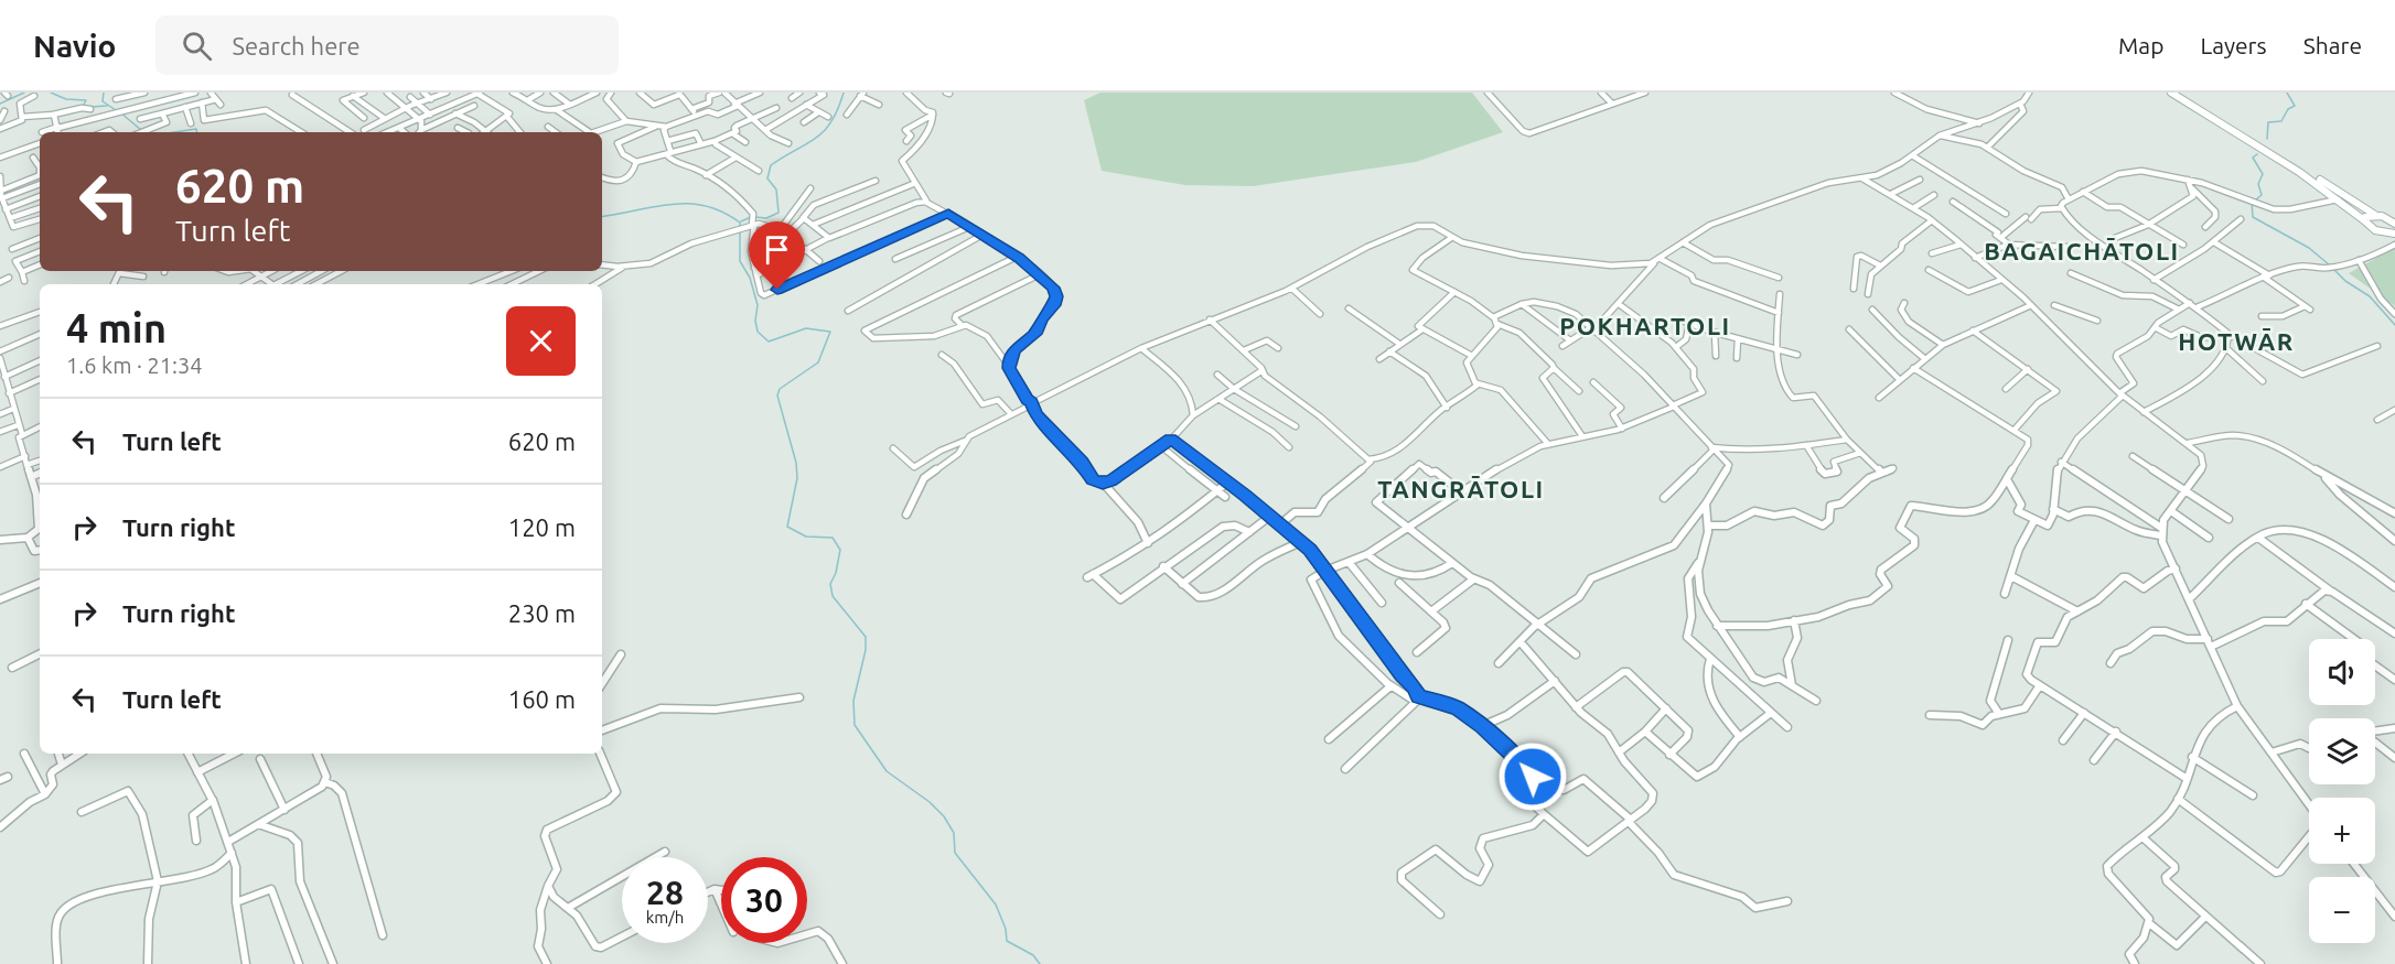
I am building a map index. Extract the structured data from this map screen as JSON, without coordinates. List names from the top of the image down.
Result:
{
  "districts": [
    "BAGAICHĀTOLI",
    "POKHARTOLI",
    "HOTWĀR",
    "TANGRĀTOLI"
  ],
  "page": {
    "header": "Navio",
    "search": "Search here",
    "nav": ["Map", "Layers", "Share"],
    "turn": ["620 m", "Turn left"],
    "heading": ["4 min", "1.6 km · 21:34"],
    "list": [
      {
        "name": "Turn left",
        "value": "620 m"
      },
      {
        "name": "Turn right",
        "value": "120 m"
      },
      {
        "name": "Turn right",
        "value": "230 m"
      },
      {
        "name": "Turn left",
        "value": "160 m"
      }
    ],
    "map_buttons": ["+", "−"],
    "speed": "28 km/h",
    "limit": "30"
  }
}
